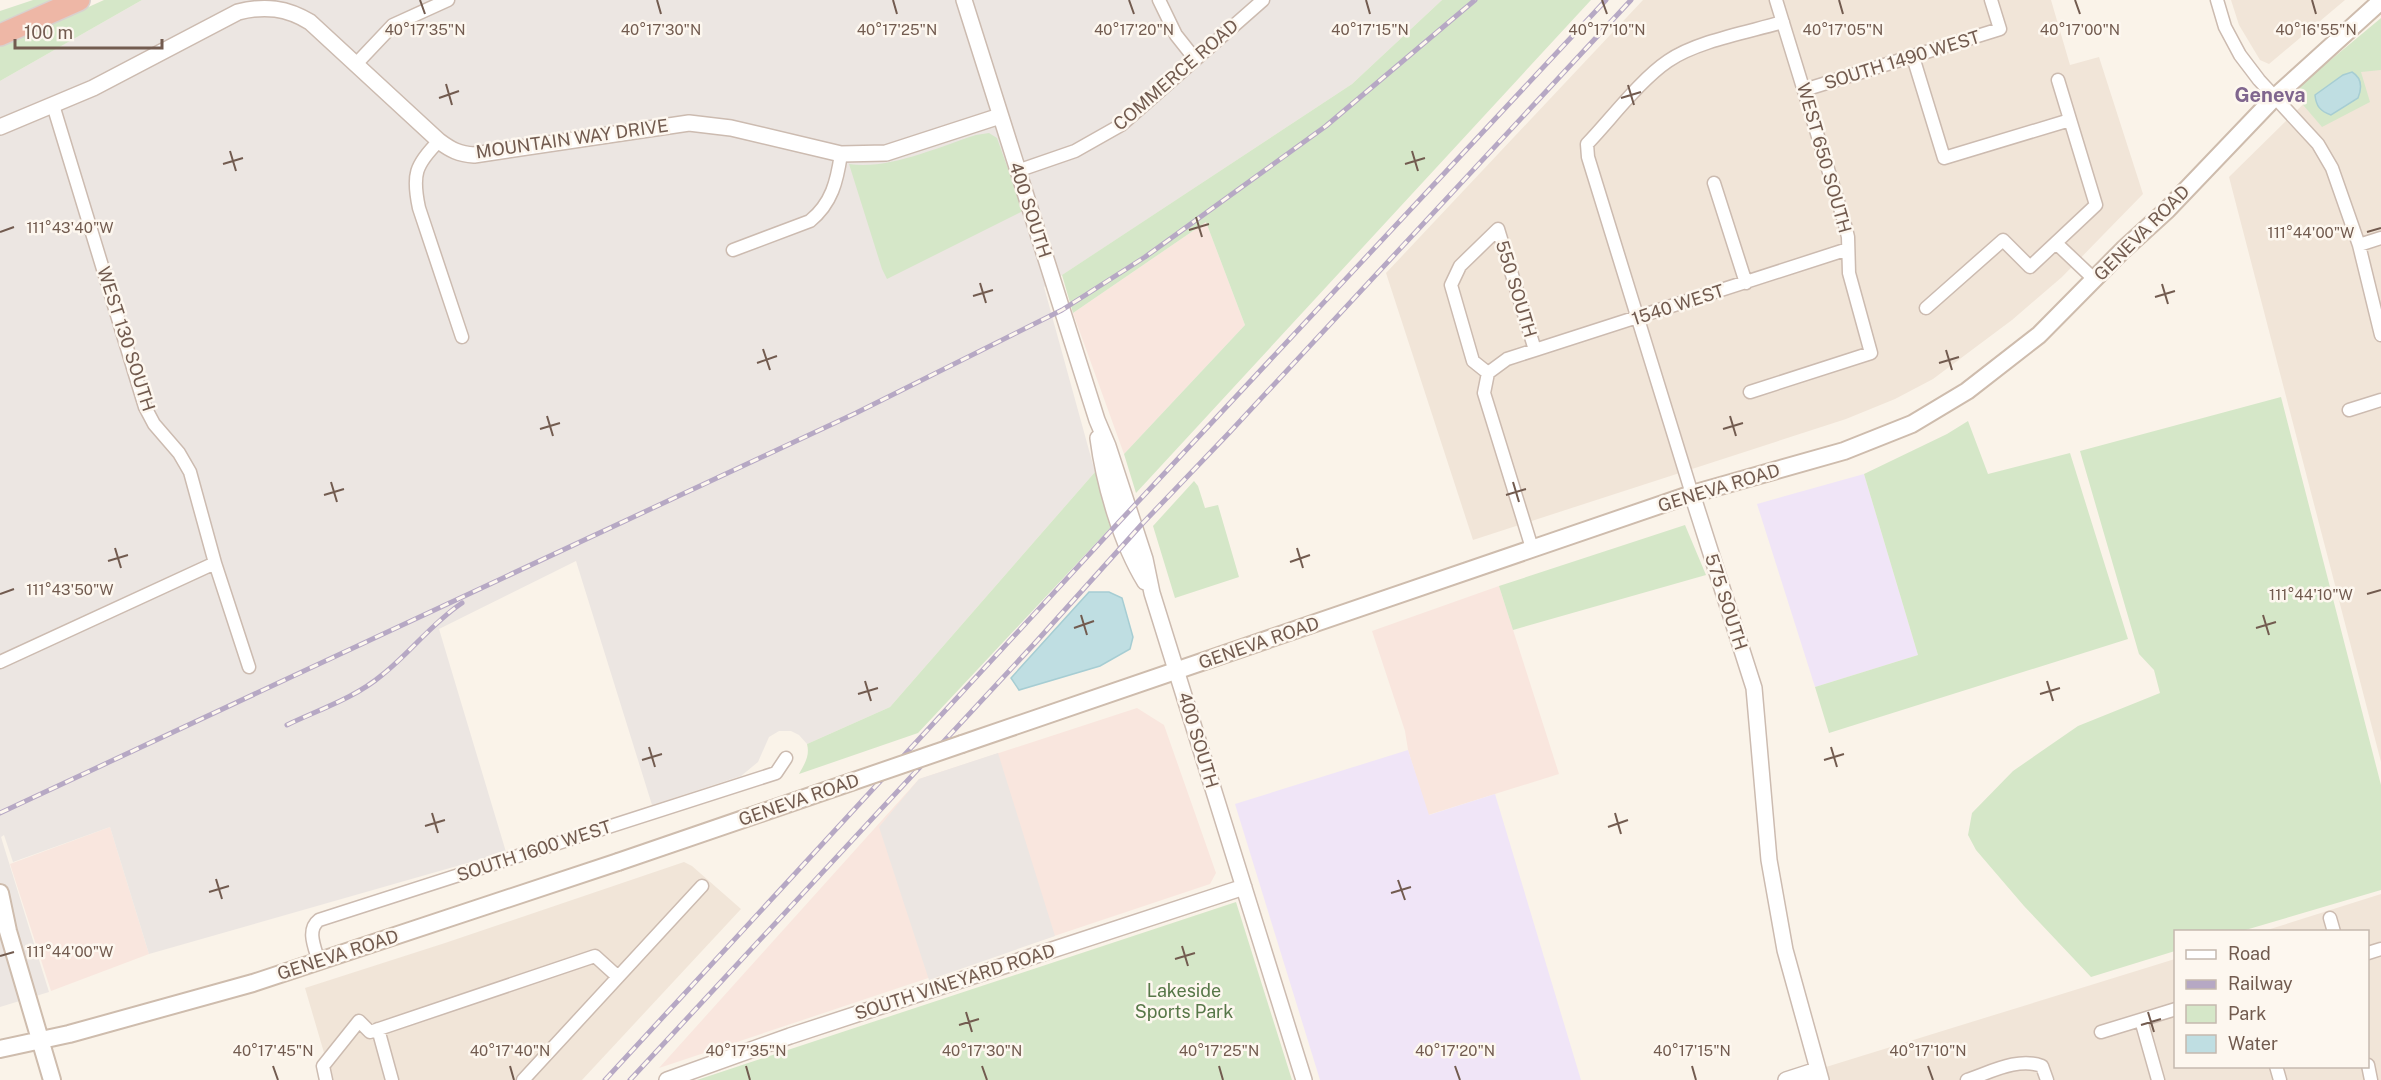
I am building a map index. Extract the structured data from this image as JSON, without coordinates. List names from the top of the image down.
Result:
{
  "streets": {
    "main road": ["GENEVA ROAD"],
    "street": [
      "SOUTH 1490 WEST",
      "COMMERCE ROAD",
      "MOUNTAIN WAY DRIVE",
      "WEST 650 SOUTH",
      "400 SOUTH",
      "550 SOUTH",
      "1540 WEST",
      "WEST 130 SOUTH",
      "575 SOUTH",
      "SOUTH 1600 WEST",
      "SOUTH VINEYARD ROAD"
    ]
  },
  "crossings": [
    ["SOUTH 1490 WEST", "WEST 650 SOUTH"],
    ["COMMERCE ROAD", "400 SOUTH"],
    ["MOUNTAIN WAY DRIVE", "400 SOUTH"],
    ["MOUNTAIN WAY DRIVE", "WEST 130 SOUTH"],
    ["WEST 650 SOUTH", "1540 WEST"],
    ["WEST 650 SOUTH", "575 SOUTH"],
    ["400 SOUTH", "GENEVA ROAD"],
    ["400 SOUTH", "SOUTH VINEYARD ROAD"],
    ["GENEVA ROAD", "575 SOUTH"],
    ["GENEVA ROAD", "SOUTH 1600 WEST"],
    ["550 SOUTH", "1540 WEST"],
    ["1540 WEST", "575 SOUTH"]
  ],
  "districts": ["Geneva"],
  "parks": ["Lakeside Sports Park"],
  "legend": [
    "Road",
    "Railway",
    "Park",
    "Water"
  ],
  "scale_bar": "100 m",
  "coordinates": [
    "40°17'05\"N",
    "40°17'00\"N",
    "40°17'35\"N",
    "40°17'30\"N",
    "40°17'25\"N",
    "40°17'20\"N",
    "40°17'15\"N",
    "40°17'10\"N",
    "40°16'55\"N",
    "111°43'40\"W",
    "111°44'00\"W",
    "111°43'50\"W",
    "111°44'10\"W",
    "40°17'45\"N",
    "40°17'40\"N"
  ]
}
